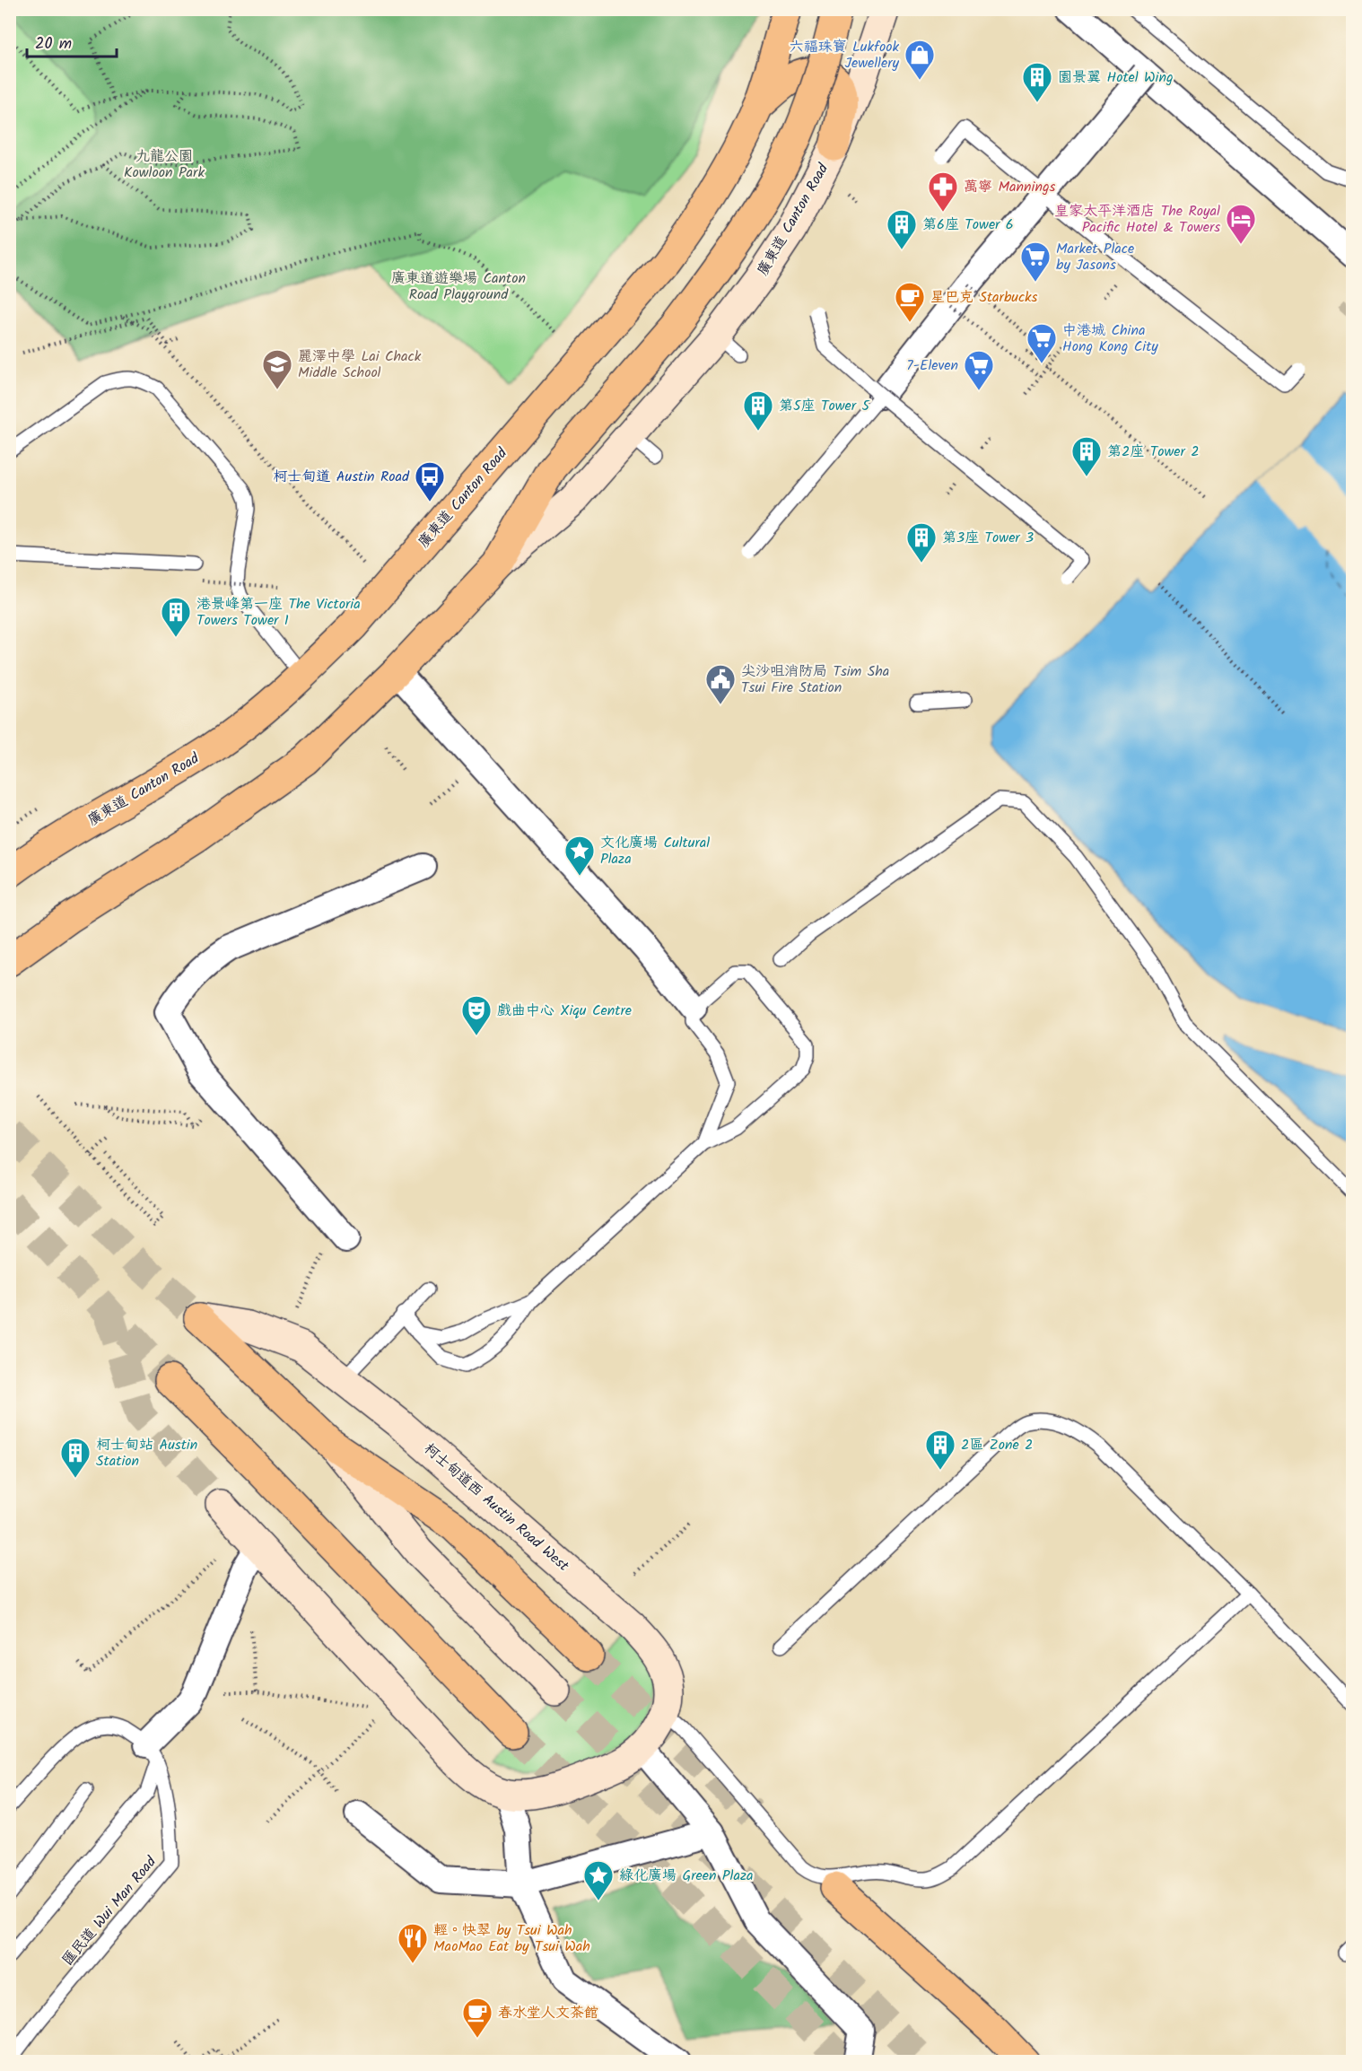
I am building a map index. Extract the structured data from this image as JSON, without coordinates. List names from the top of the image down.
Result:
{
  "streets": {
    "main road": ["廣東道 Canton Road", "柯士甸道西 Austin Road West"],
    "lane": ["匯民道 Wui Man Road"]
  },
  "parks": ["九龍公園 Kowloon Park", "廣東道遊樂場 Canton Road Playground"],
  "places": {
    "shop": ["六福珠寶 Lukfook Jewellery"],
    "building": [
      "園景翼 Hotel Wing",
      "第6座 Tower 6",
      "第5座 Tower 5",
      "第2座 Tower 2",
      "第3座 Tower 3",
      "港景峰第一座 The Victoria Towers Tower 1",
      "2區 Zone 2",
      "柯士甸站 Austin Station"
    ],
    "pharmacy": ["萬寧 Mannings"],
    "hotel": ["皇家太平洋酒店 The Royal Pacific Hotel & Towers"],
    "supermarket": ["Market Place by Jasons", "中港城 China Hong Kong City", "7-Eleven"],
    "cafe": ["星巴克 Starbucks", "春水堂人文茶館"],
    "school or university": ["麗澤中學 Lai Chack Middle School"],
    "bus stop": ["柯士甸道 Austin Road"],
    "public building": ["尖沙咀消防局 Tsim Sha Tsui Fire Station"],
    "place": ["文化廣場 Cultural Plaza", "綠化廣場 Green Plaza"],
    "theatre": ["戲曲中心 Xiqu Centre"],
    "restaurant": ["輕。快翠 by Tsui Wah MaoMao Eat by Tsui Wah"]
  },
  "scale_bar": "20 m"
}
